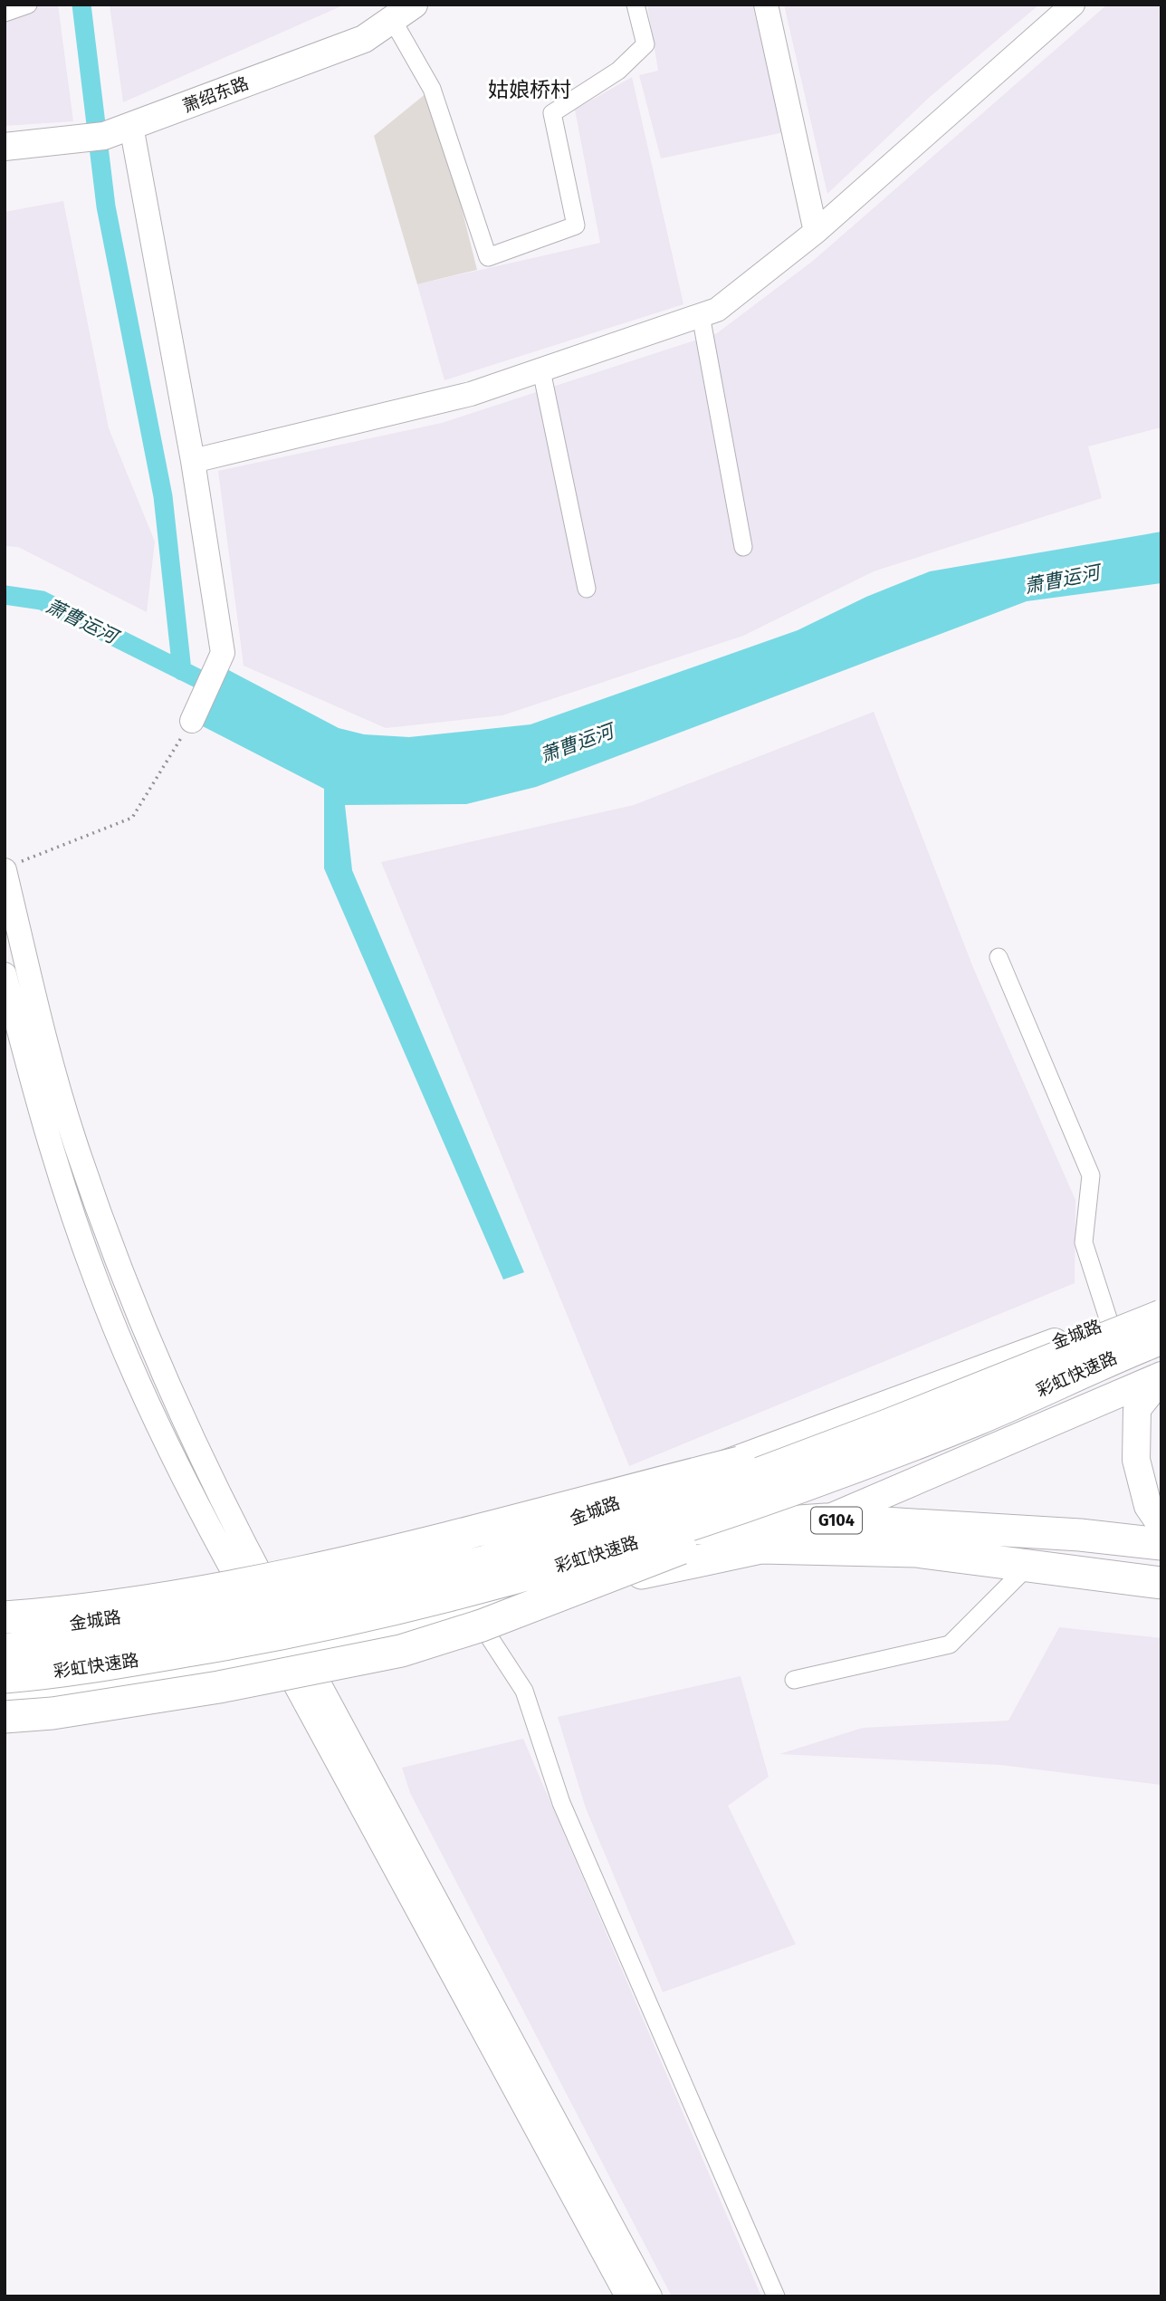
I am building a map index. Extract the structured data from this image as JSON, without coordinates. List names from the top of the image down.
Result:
{
  "streets": {
    "highway": ["金城路", "彩虹快速路", "G104"],
    "main road": ["萧绍东路"]
  },
  "crossings": [
    ["金城路", "G104"]
  ],
  "districts": ["姑娘桥村"],
  "water": ["萧曹运河"]
}
